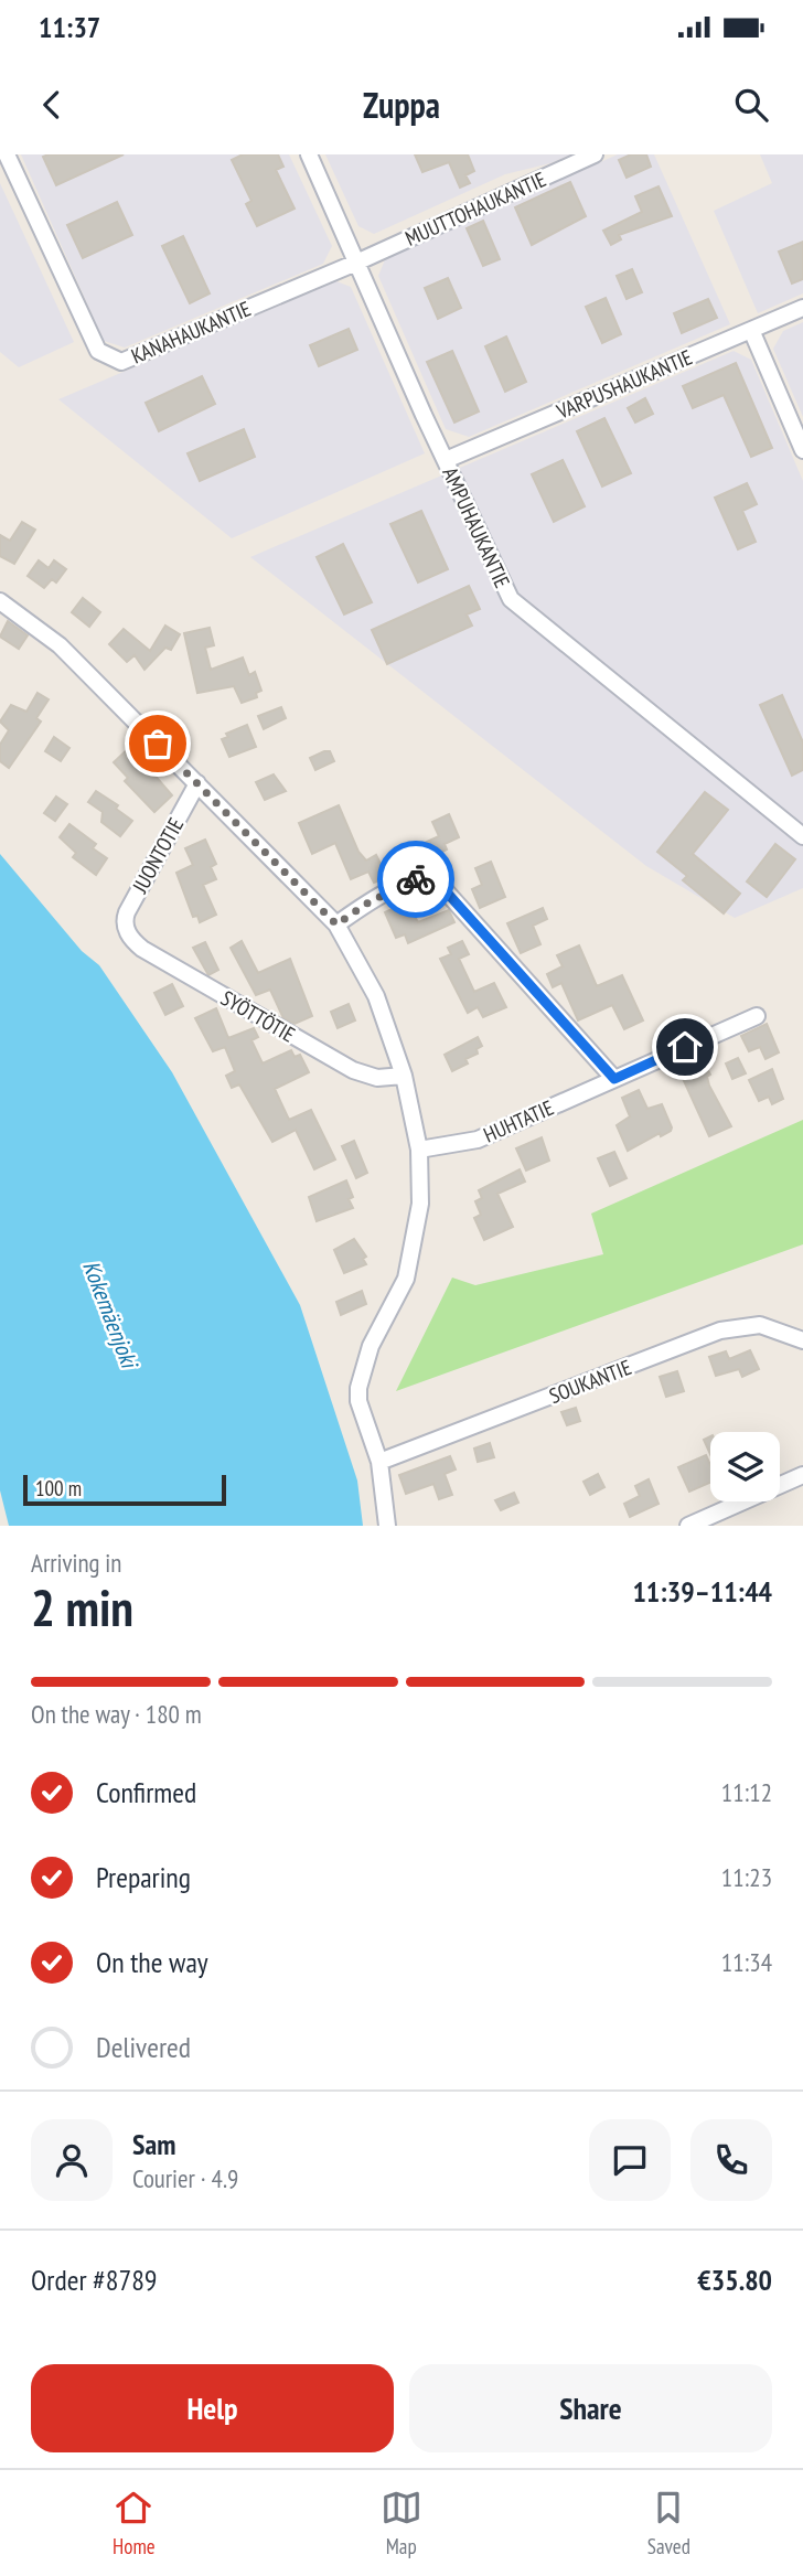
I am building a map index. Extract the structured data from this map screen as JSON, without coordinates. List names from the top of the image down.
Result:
{
  "streets": {
    "street": [
      "MUUTTOHAUKANTIE",
      "KANAHAUKANTIE",
      "VARPUSHAUKANTIE",
      "AMPUHAUKANTIE",
      "JUONTOTIE",
      "SYÖTTÖTIE",
      "HUHTATIE",
      "SOUKANTIE"
    ]
  },
  "crossings": [
    ["MUUTTOHAUKANTIE", "KANAHAUKANTIE"],
    ["MUUTTOHAUKANTIE", "AMPUHAUKANTIE"],
    ["KANAHAUKANTIE", "AMPUHAUKANTIE"],
    ["VARPUSHAUKANTIE", "AMPUHAUKANTIE"],
    ["JUONTOTIE", "SYÖTTÖTIE"]
  ],
  "water": ["Kokemäenjoki"],
  "scale_bar": "100 m",
  "page": {
    "status": "11:37",
    "header": "Zuppa",
    "scale": "100 m",
    "heading": ["2 min", "Arriving in", "11:39–11:44"],
    "panel": [
      "Sam",
      "Courier · 4.9",
      "Order #8789",
      "€35.80"
    ],
    "bar": "On the way · 180 m",
    "list": [
      ["Confirmed", "11:12"],
      ["Preparing", "11:23"],
      ["On the way", "11:34"],
      "Delivered"
    ],
    "buttons": ["Help", "Share"],
    "tabs": ["Home", "Map", "Saved"]
  }
}
